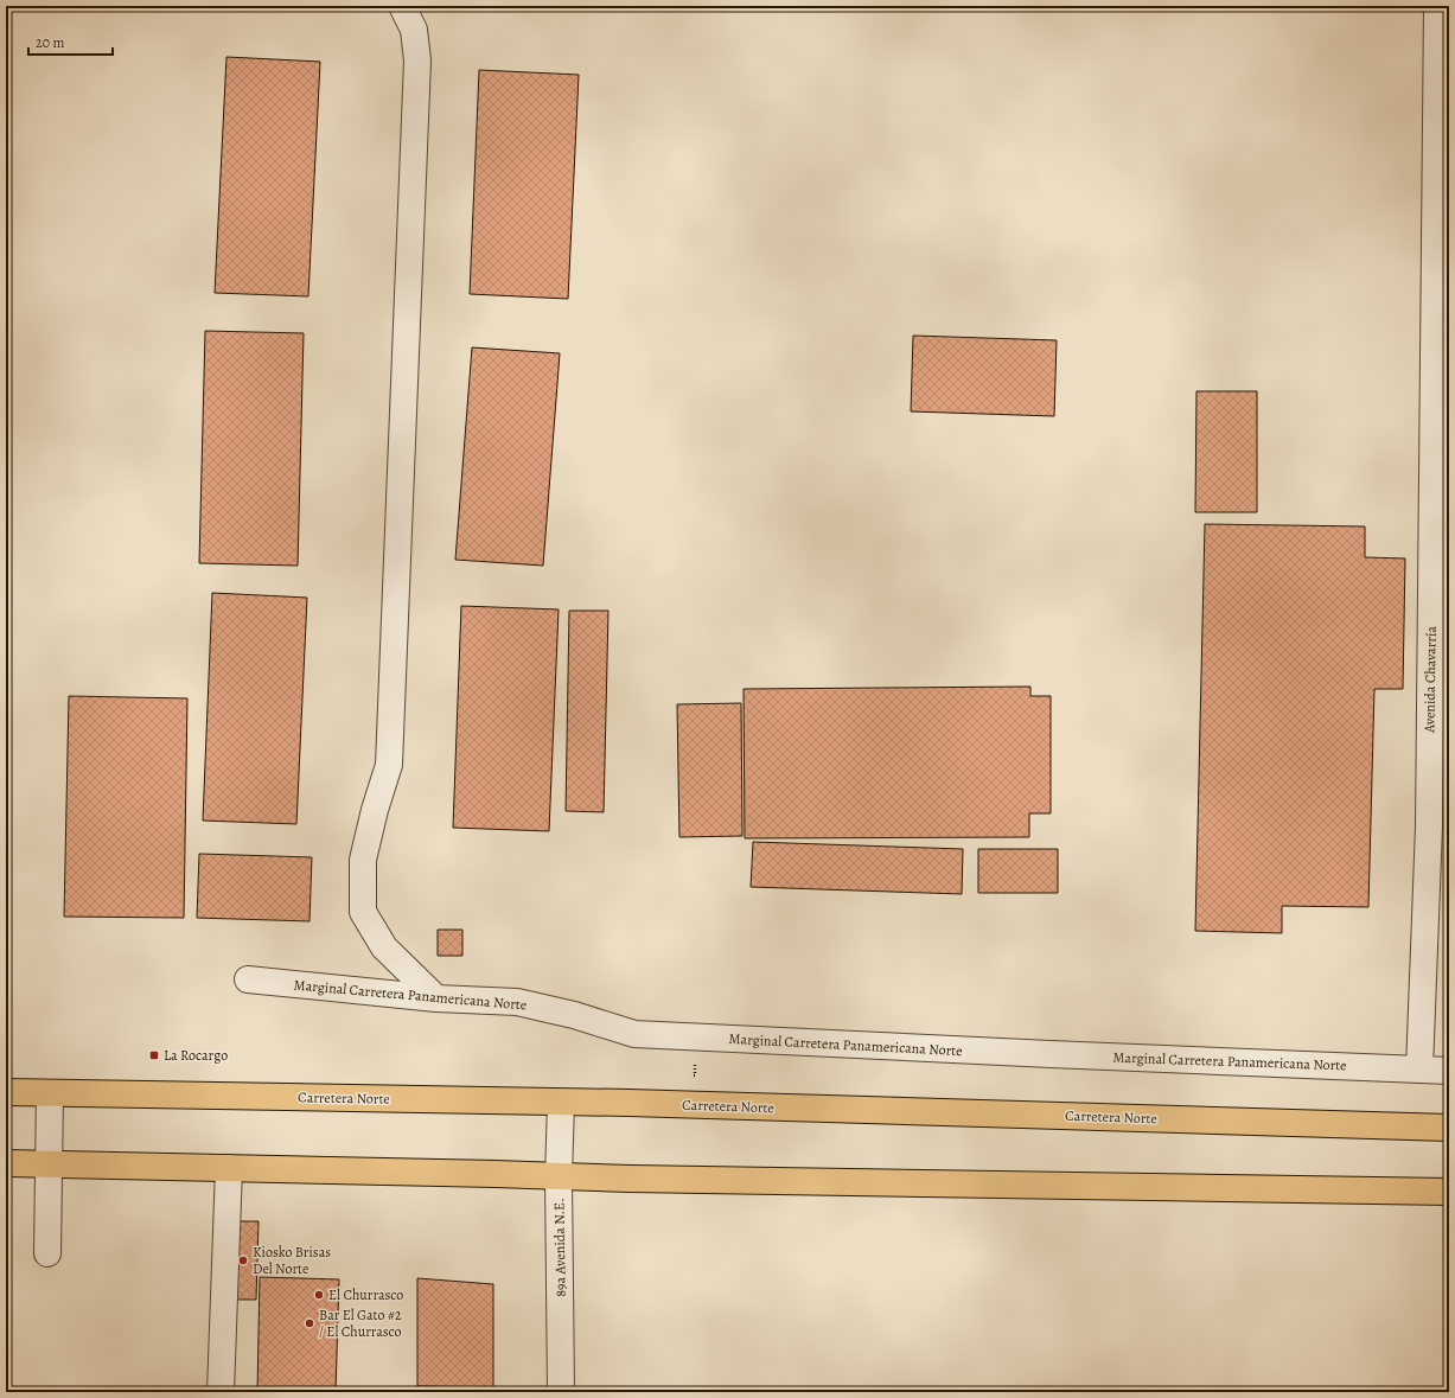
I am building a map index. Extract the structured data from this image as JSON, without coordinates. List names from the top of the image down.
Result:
{
  "streets": {
    "highway": ["Carretera Norte"],
    "street": ["Avenida Chavarría", "Marginal Carretera Panamericana Norte", "89a Avenida N.E."]
  },
  "crossings": [
    ["Avenida Chavarría", "Marginal Carretera Panamericana Norte"],
    ["Carretera Norte", "89a Avenida N.E."]
  ],
  "places": {
    "transit": ["La Rocargo"],
    "other": ["Kiosko Brisas Del Norte", "El Churrasco", "Bar El Gato #2 / El Churrasco"]
  },
  "scale_bar": "20 m"
}
